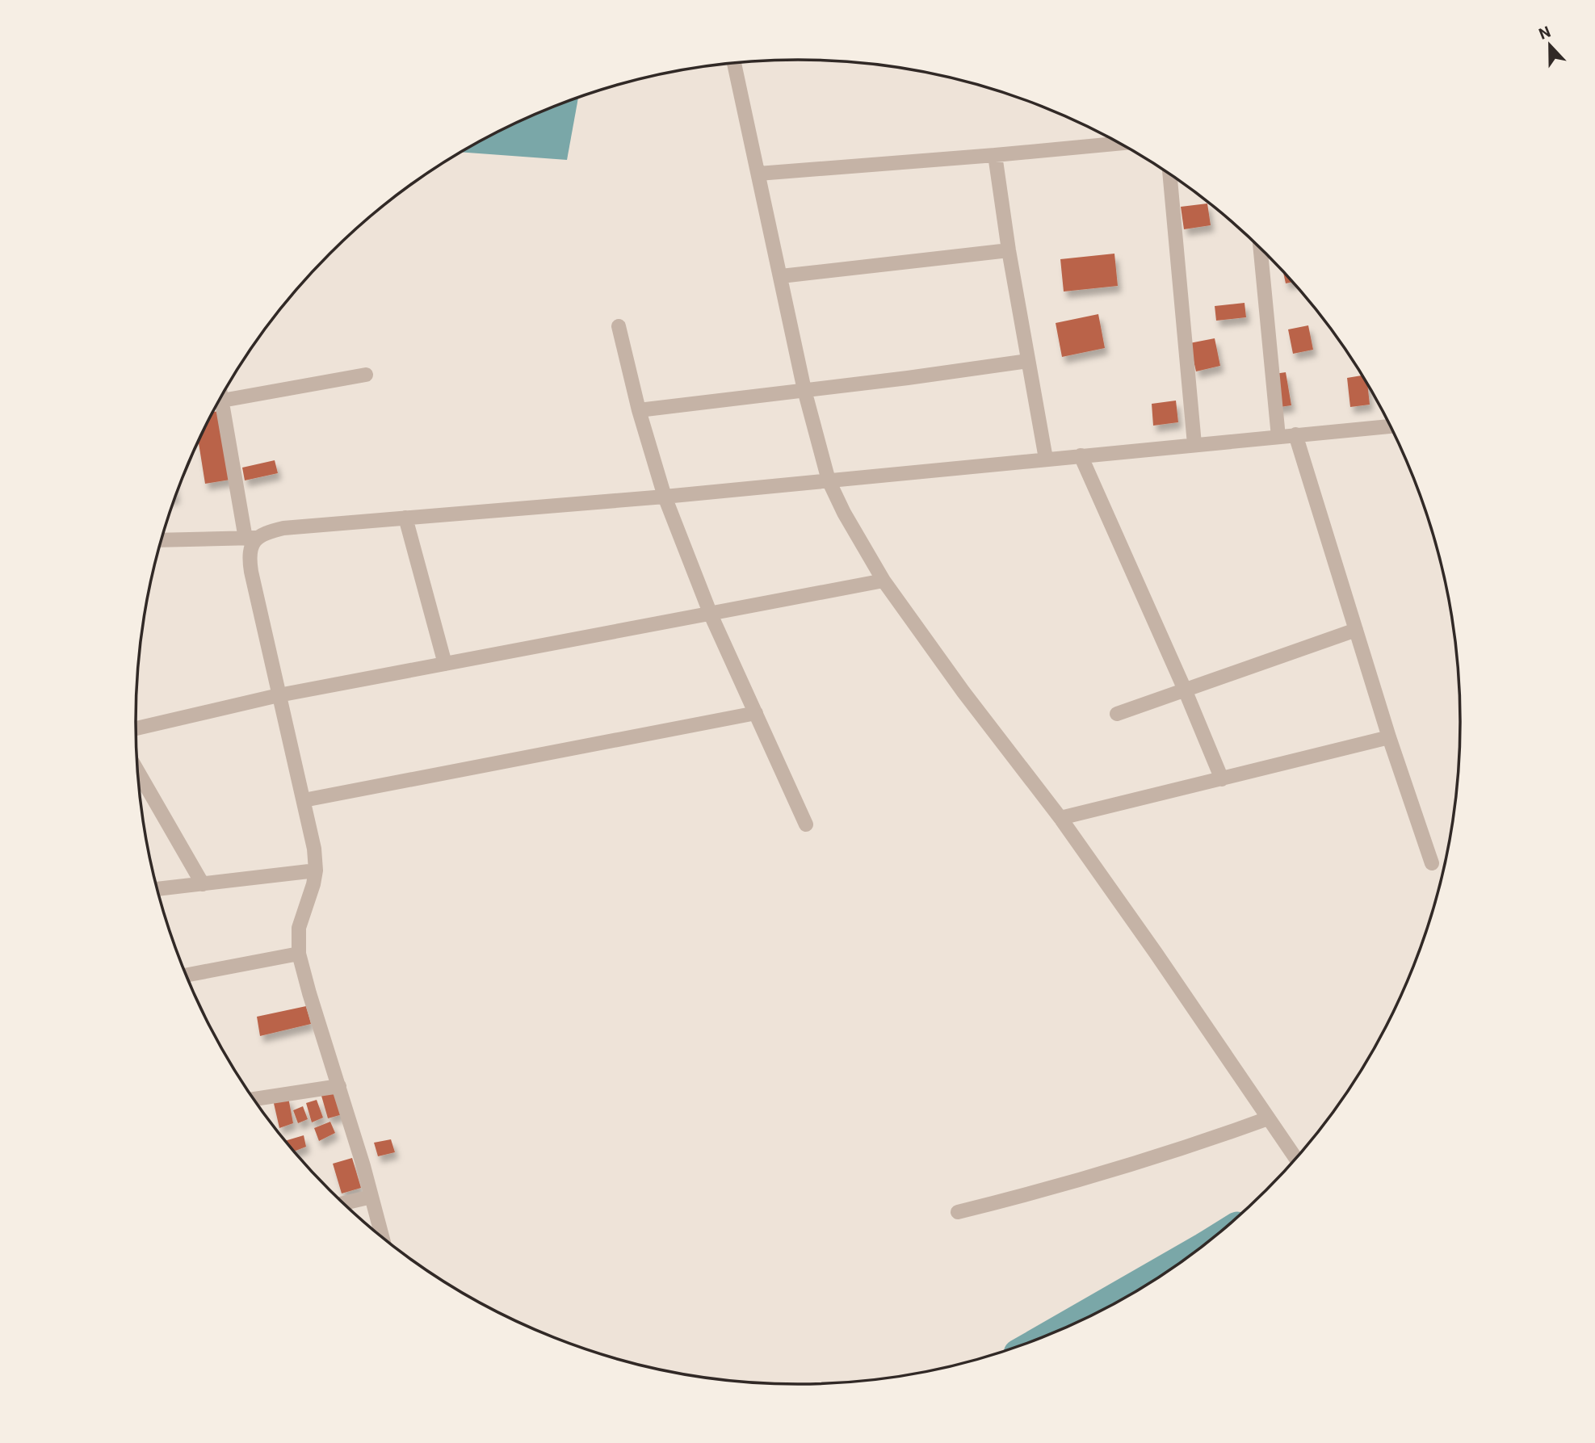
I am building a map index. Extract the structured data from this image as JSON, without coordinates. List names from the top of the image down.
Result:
{
  "north": "top"
}
